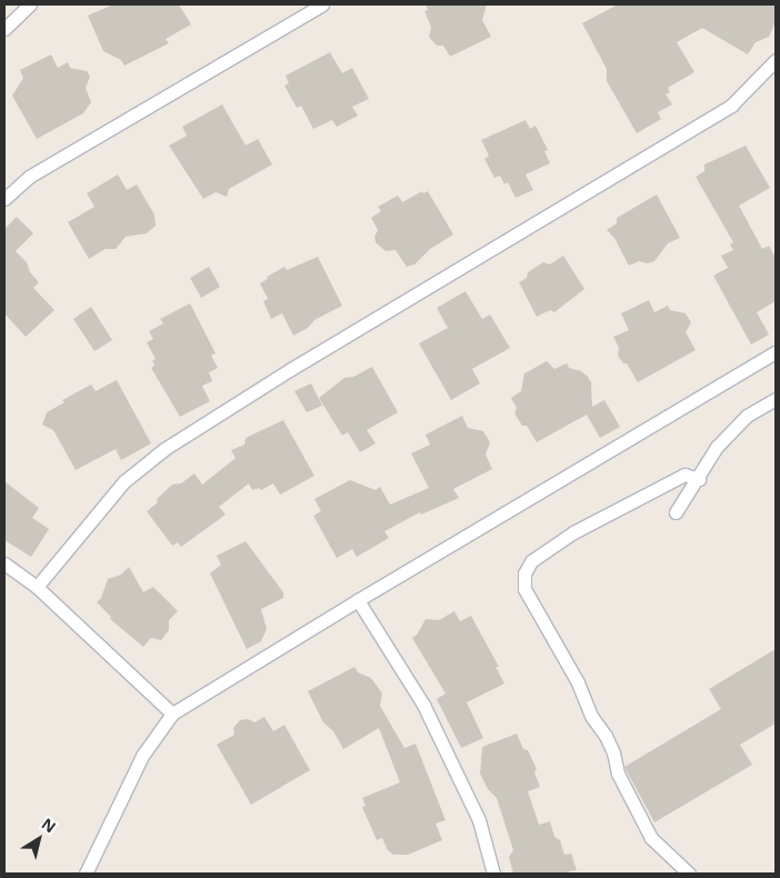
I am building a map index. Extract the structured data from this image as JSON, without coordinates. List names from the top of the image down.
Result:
{
  "north": "top right"
}
